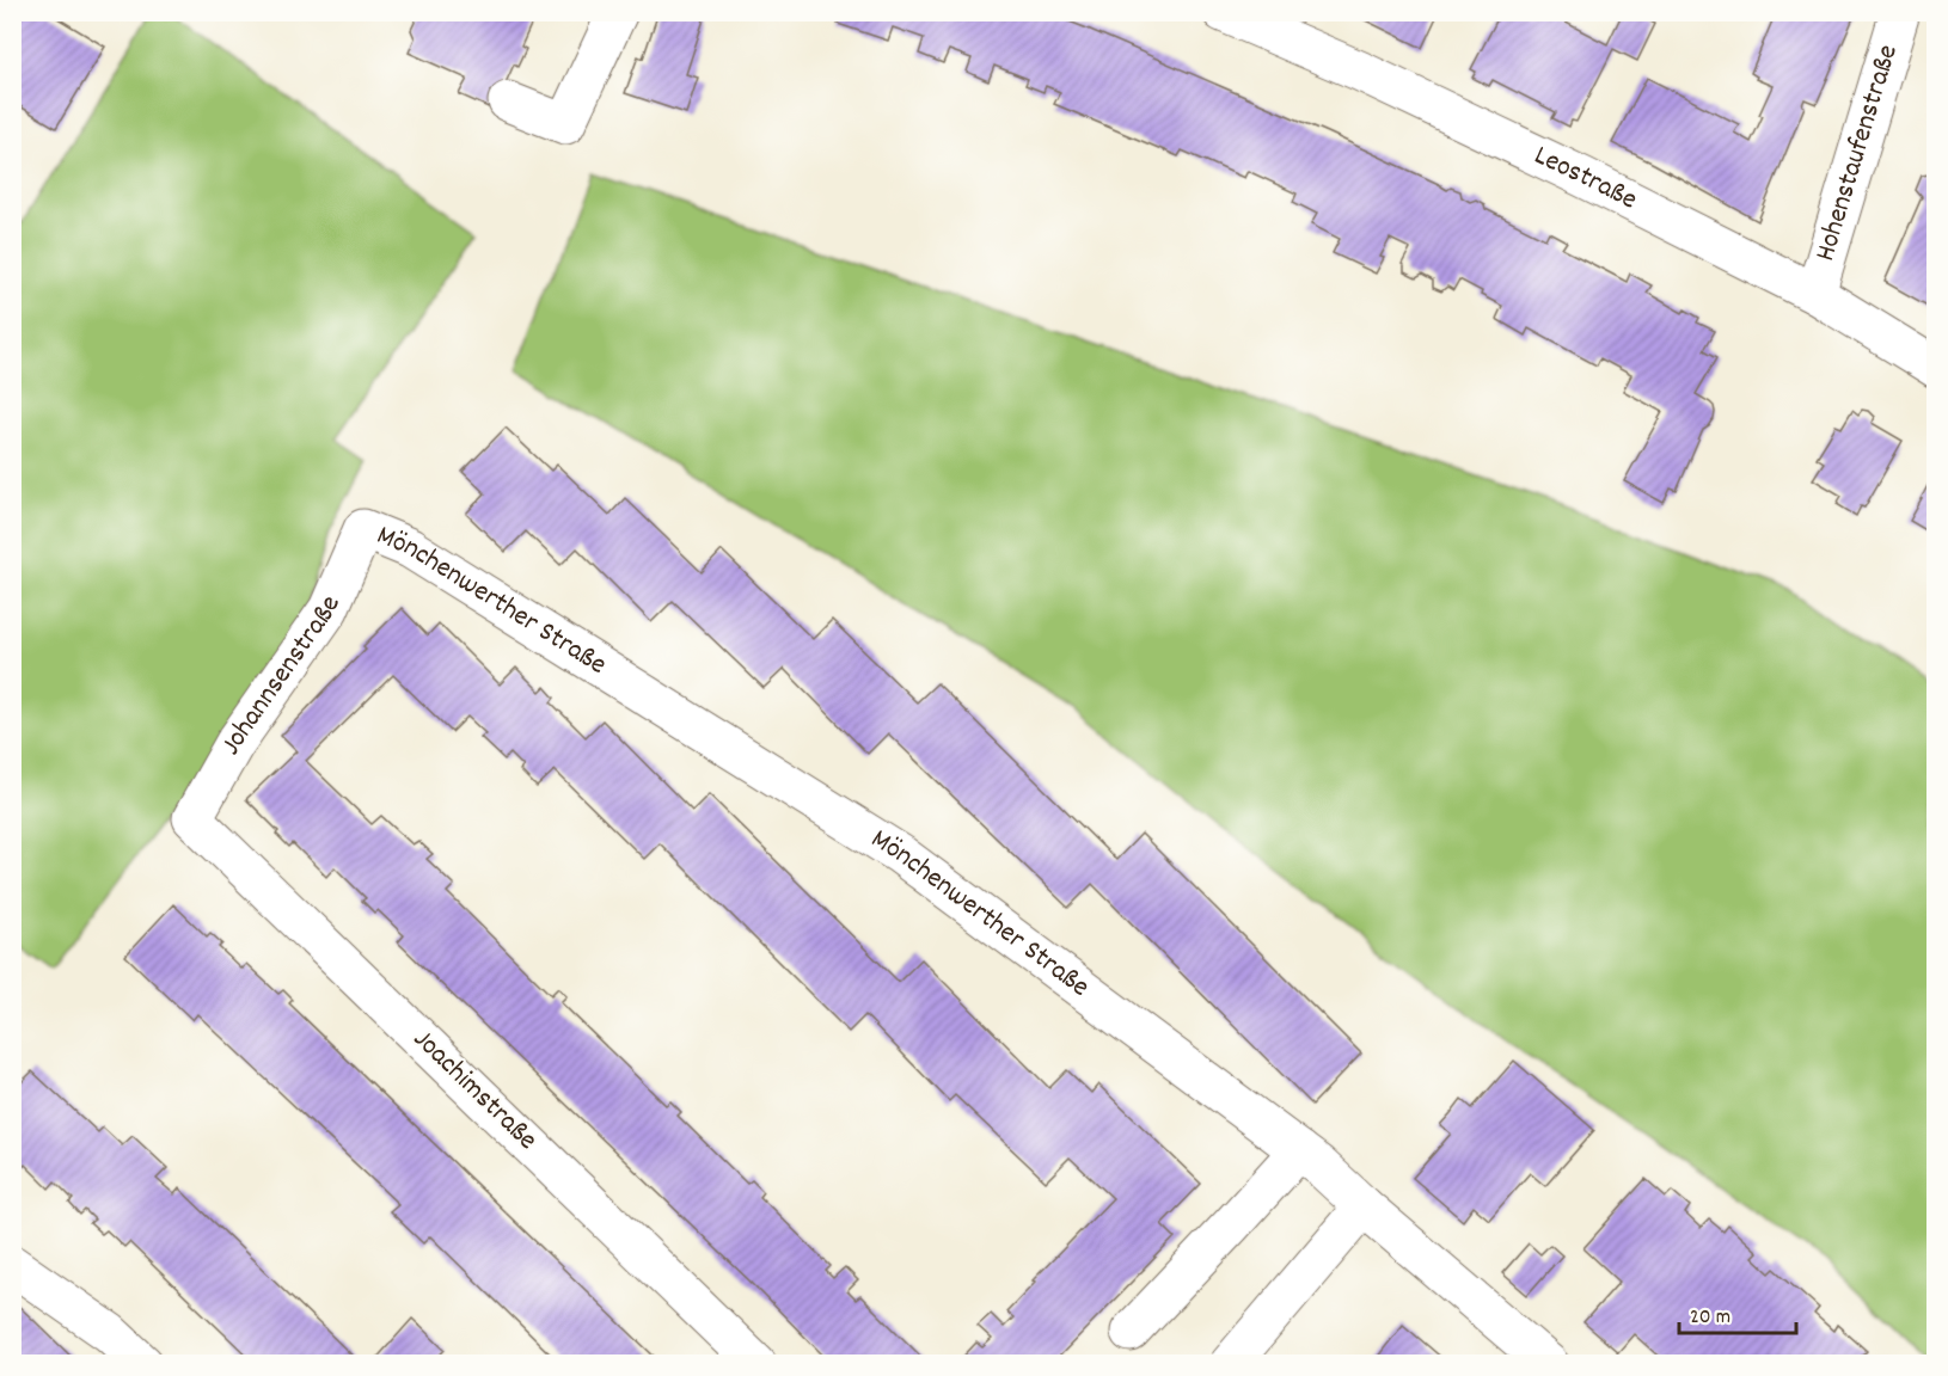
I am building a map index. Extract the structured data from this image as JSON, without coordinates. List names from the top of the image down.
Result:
{
  "streets": {
    "street": [
      "Hohenstaufenstraße",
      "Leostraße",
      "Mönchenwerther Straße",
      "Johannsenstraße",
      "Joachimstraße"
    ]
  },
  "crossings": [
    ["Hohenstaufenstraße", "Leostraße"],
    ["Mönchenwerther Straße", "Johannsenstraße"],
    ["Johannsenstraße", "Joachimstraße"]
  ],
  "scale_bar": "20 m"
}
